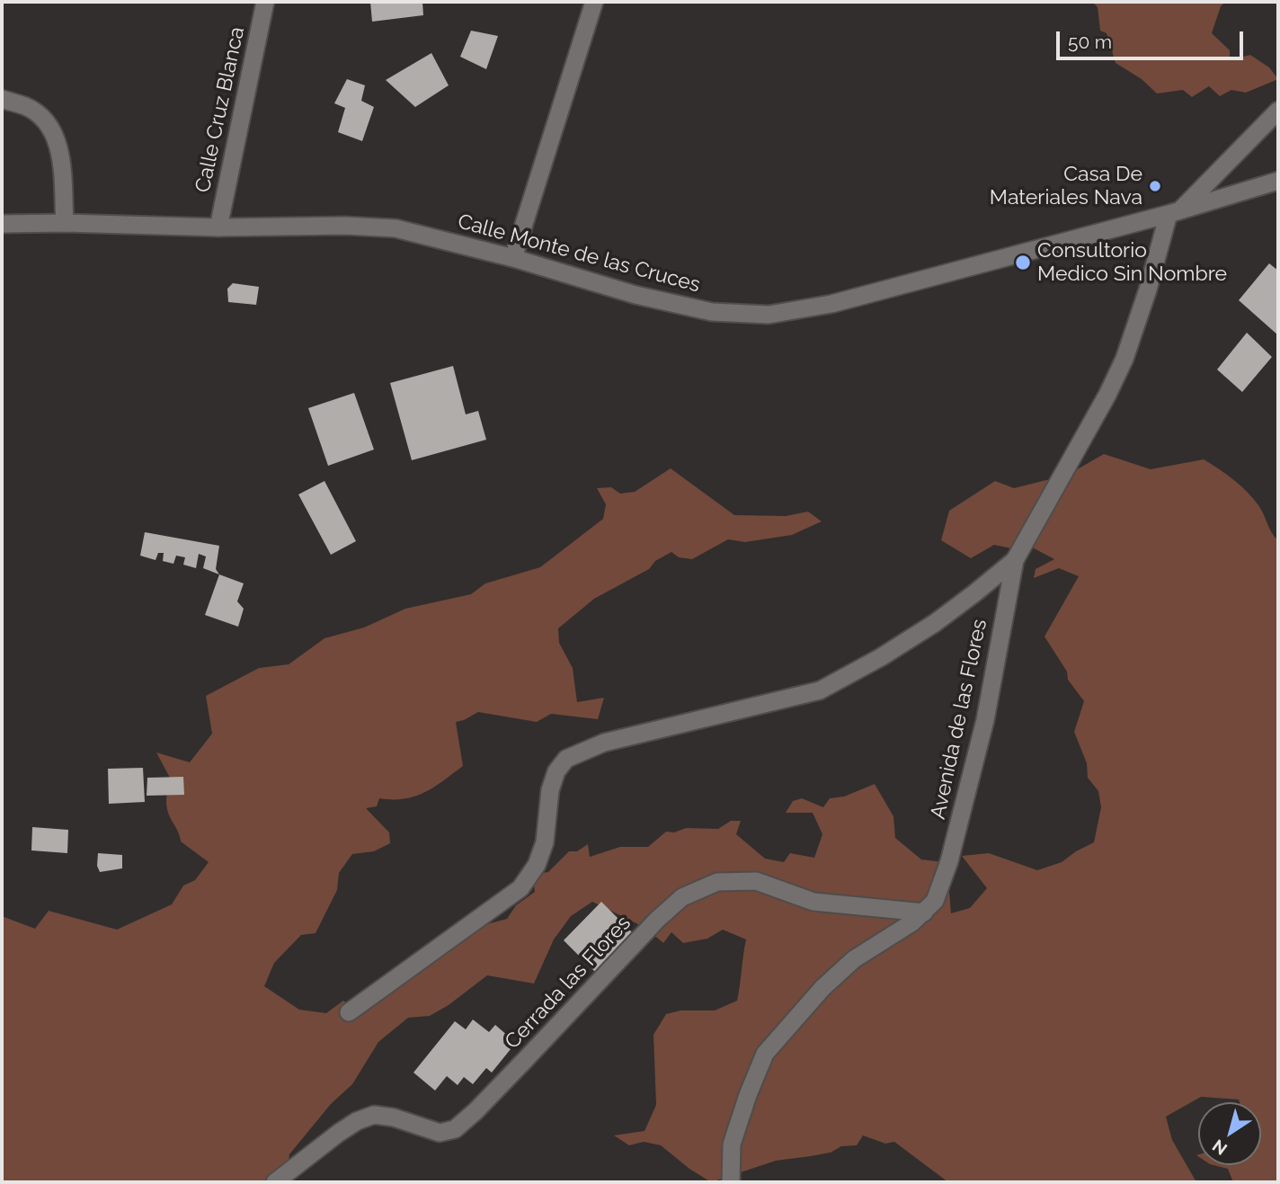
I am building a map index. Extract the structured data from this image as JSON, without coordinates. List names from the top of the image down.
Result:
{
  "streets": {
    "street": [
      "Calle Cruz Blanca",
      "Calle Monte de las Cruces",
      "Avenida de las Flores",
      "Cerrada las Flores"
    ]
  },
  "crossings": [
    ["Calle Cruz Blanca", "Calle Monte de las Cruces"],
    ["Calle Monte de las Cruces", "Avenida de las Flores"],
    ["Avenida de las Flores", "Cerrada las Flores"]
  ],
  "places": ["Casa De Materiales Nava", "Consultorio Medico Sin Nombre"],
  "scale_bar": "50 m",
  "north": "bottom left"
}
